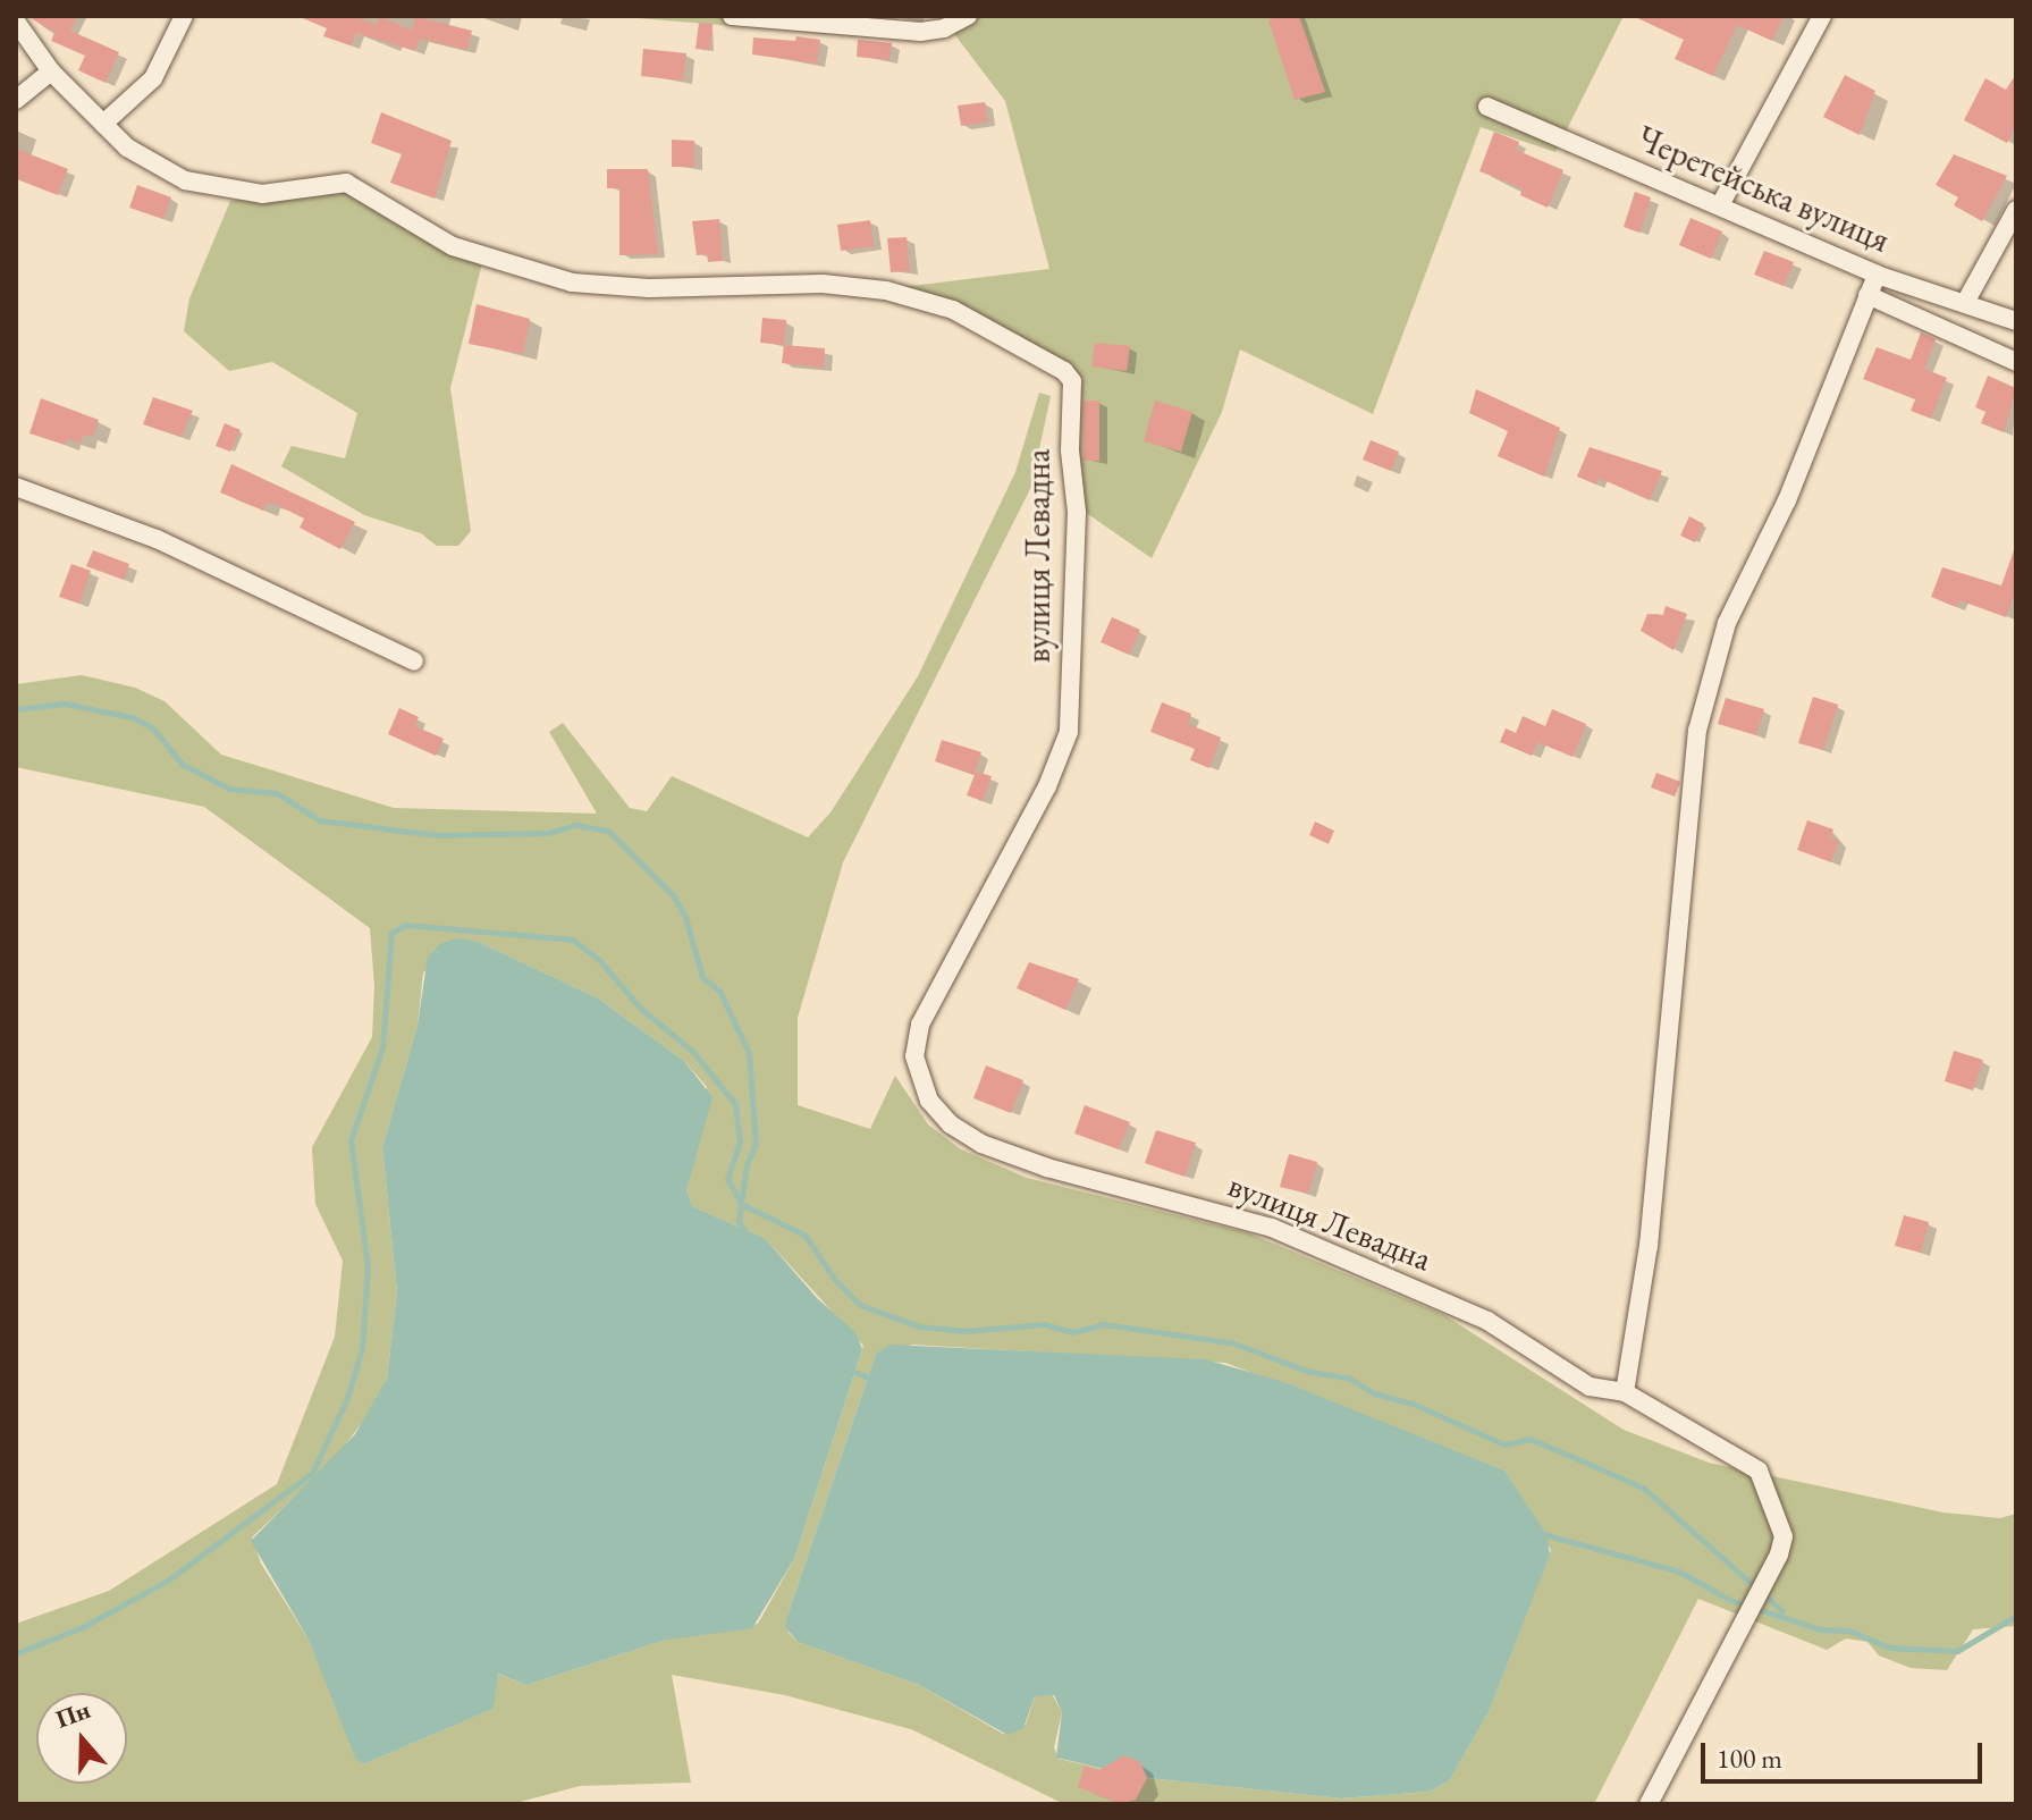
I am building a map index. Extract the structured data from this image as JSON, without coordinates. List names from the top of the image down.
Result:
{
  "streets": {
    "street": ["Черетейська вулиця", "вулиця Левадна"]
  },
  "scale_bar": "100 m",
  "north": "top"
}
